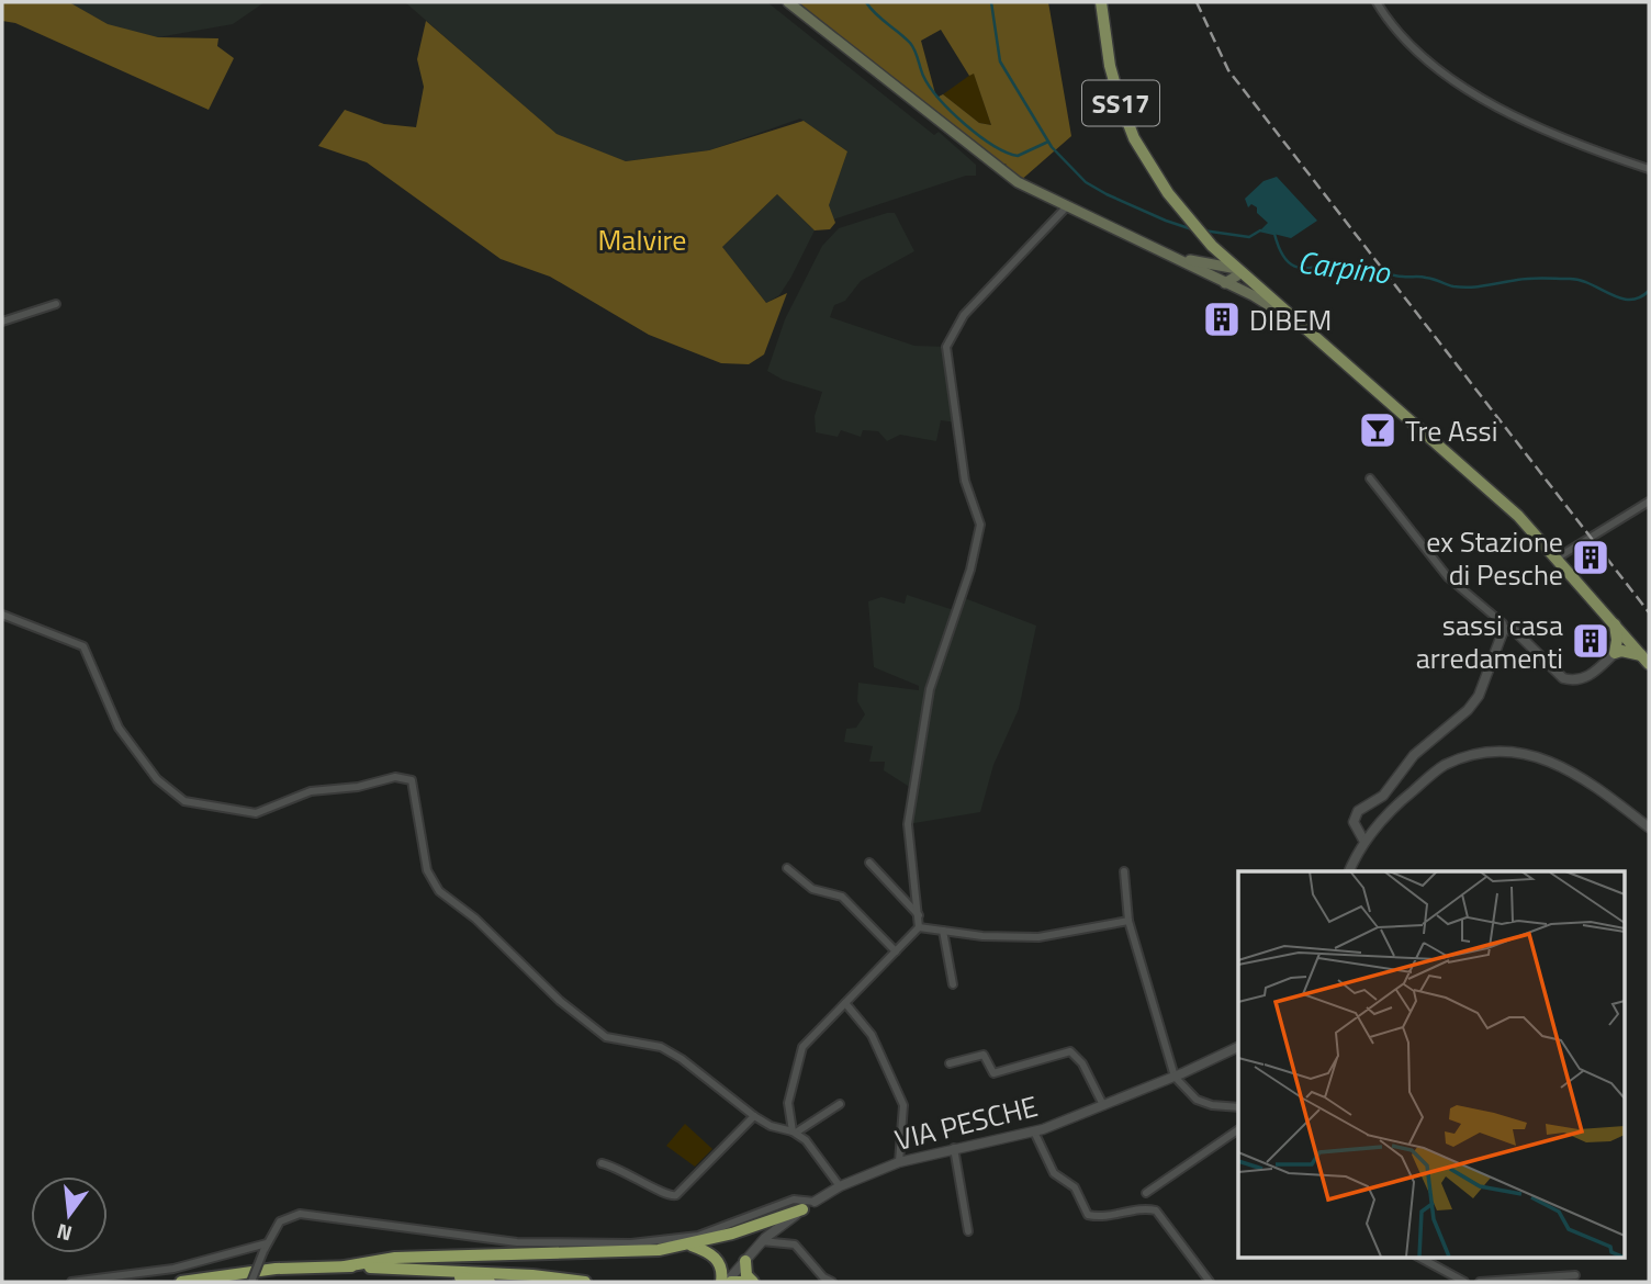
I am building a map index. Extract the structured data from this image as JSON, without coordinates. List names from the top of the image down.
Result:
{
  "streets": {
    "main road": ["SS17"],
    "street": ["VIA PESCHE"]
  },
  "water": ["Carpino"],
  "parks": ["Malvire"],
  "places": {
    "building": ["DIBEM", "ex Stazione di Pesche", "sassi casa arredamenti"],
    "bar": ["Tre Assi"]
  },
  "north": "bottom"
}
